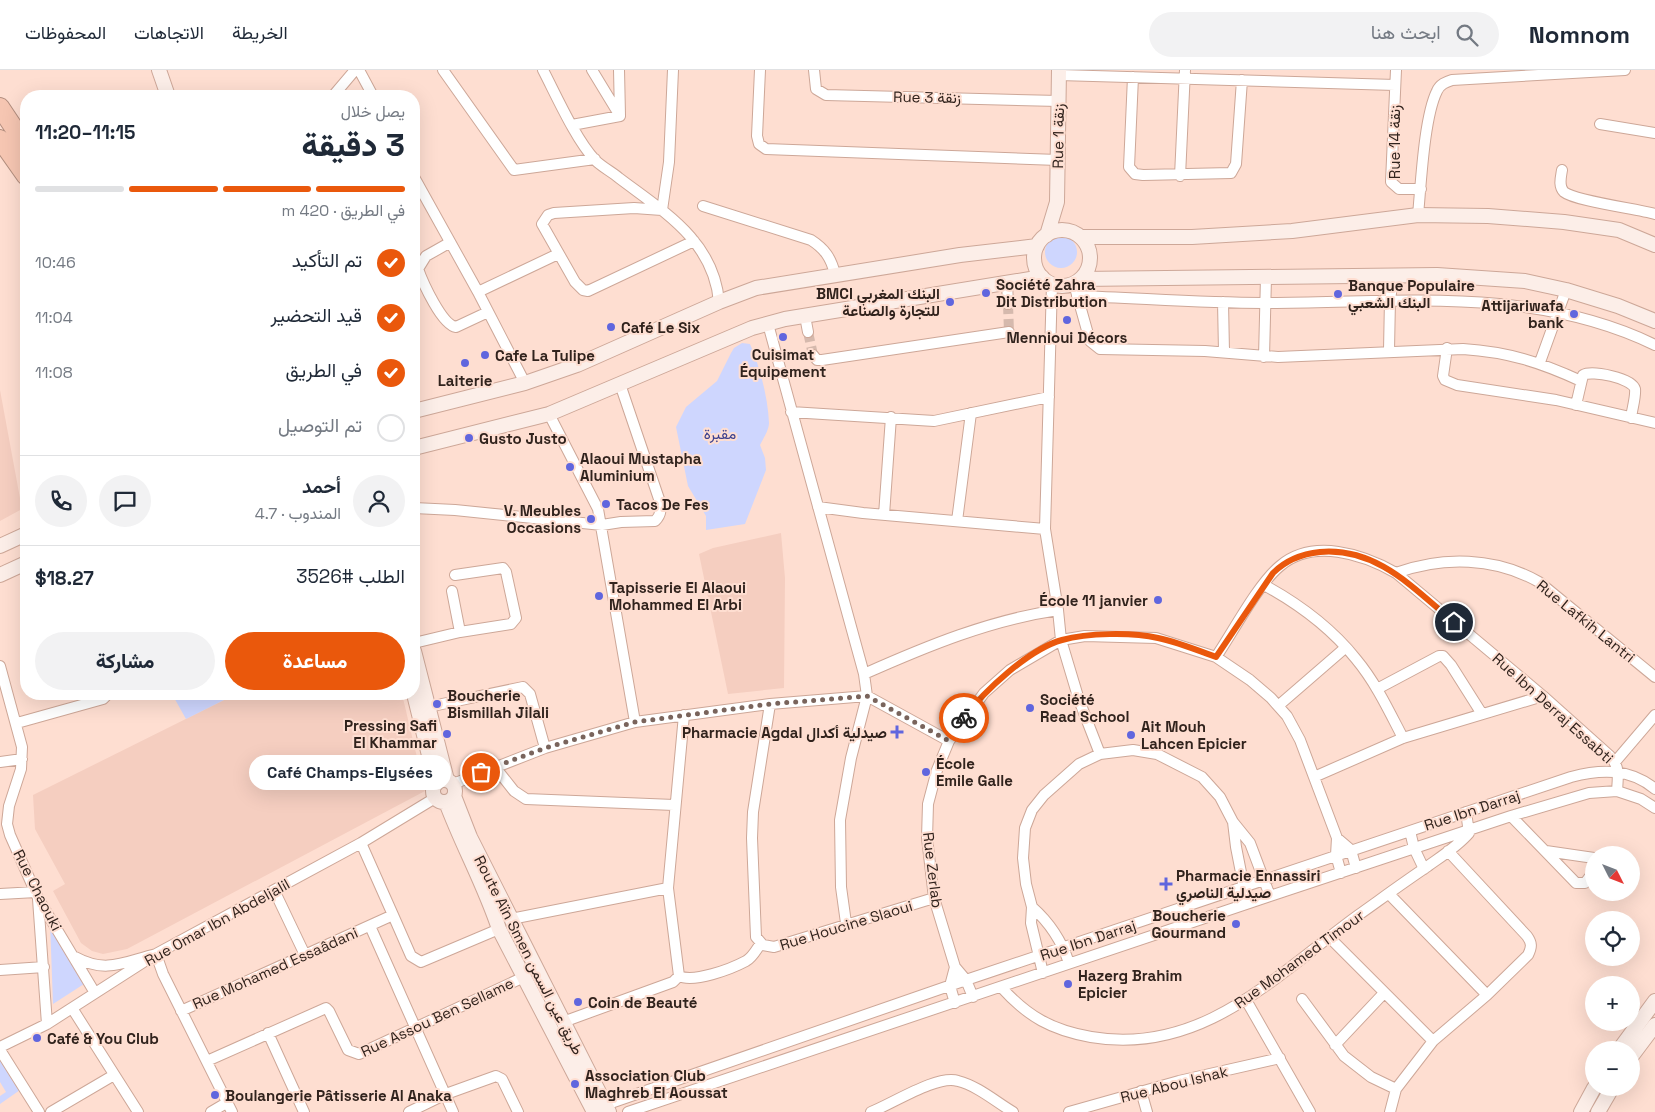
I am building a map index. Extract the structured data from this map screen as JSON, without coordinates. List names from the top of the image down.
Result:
{
  "streets": {
    "main road": ["Rue 1 زنقة", "Route Aïn Smen طريق عين السمن"],
    "street": [
      "Rue 3 زنقة",
      "Rue 14 زنقة",
      "Rue Lafkih Lantri",
      "Rue Ibn Derraj Essabti",
      "Rue Ibn Darraj",
      "Rue ZerIab",
      "Rue Chaouki",
      "Rue Omar Ibn Abdeljalil",
      "Rue Houcine Slaoui",
      "Rue Mohamed Timour",
      "Rue Mohamed Essaâdani",
      "Rue Assou Ben Sellame",
      "Rue Abou Ishak"
    ]
  },
  "crossings": [
    ["Rue 3 زنقة", "Rue 1 زنقة"],
    ["Rue Lafkih Lantri", "Rue Ibn Derraj Essabti"],
    ["Rue Ibn Derraj Essabti", "Rue Ibn Darraj"],
    ["Rue Ibn Derraj Essabti", "Rue ZerIab"],
    ["Rue Ibn Darraj", "Rue ZerIab"],
    ["Rue Ibn Darraj", "Route Aïn Smen طريق عين السمن"],
    ["Rue Ibn Darraj", "Rue Mohamed Timour"],
    ["Rue ZerIab", "Rue Houcine Slaoui"],
    ["Rue Chaouki", "Rue Omar Ibn Abdeljalil"],
    ["Rue Omar Ibn Abdeljalil", "Rue Houcine Slaoui"],
    ["Rue Omar Ibn Abdeljalil", "Route Aïn Smen طريق عين السمن"],
    ["Route Aïn Smen طريق عين السمن", "Rue Assou Ben Sellame"]
  ],
  "parks": ["مقبرة"],
  "places": {
    "other": [
      "Société Zahra Dit Distribution",
      "Banque Populaire البنك الشعبي",
      "BMCI البنك المغربي للتجارة والصناعة",
      "Attijariwafa bank",
      "Mennioui Décors",
      "Café Le Six",
      "Cuisimat Équipement",
      "Cafe La Tulipe",
      "Laiterie",
      "Gusto Justo",
      "Alaoui Mustapha Aluminium",
      "Tacos De Fes",
      "V. Meubles Occasions",
      "Tapisserie El Alaoui Mohammed El Arbi",
      "École 11 janvier",
      "Boucherie Bismillah Jilali",
      "Société Read School",
      "Pressing Safi El Khammar",
      "Ait Mouh Lahcen Epicier",
      "Café Champs-Elysées",
      "École Emile Galle",
      "Boucherie Gourmand",
      "Hazerg Brahim Epicier",
      "Coin de Beauté",
      "Café & You Club",
      "Association Club Maghreb El Aoussat",
      "Boulangerie Pâtisserie Al Anaka"
    ],
    "health": ["Pharmacie Agdal صيدلية أكدال", "Pharmacie Ennassiri صيدلية الناصري"]
  },
  "north": "bottom right",
  "page": {
    "header": "Nomnom",
    "search": "ابحث هنا",
    "nav": ["الخريطة", "الاتجاهات", "المحفوظات"],
    "heading": ["3 دقيقة", "يصل خلال", "11:15–11:20"],
    "panel": [
      "أحمد",
      "المندوب · 4.7",
      "الطلب #3526",
      "$18.27"
    ],
    "bar": "في الطريق · 420 m",
    "list": [
      ["تم التأكيد", "10:46"],
      ["قيد التحضير", "11:04"],
      ["في الطريق", "11:08"],
      "تم التوصيل"
    ],
    "buttons": ["مساعدة", "مشاركة"],
    "bubble": "Café Champs-Elysées",
    "map_buttons": ["+", "−"]
  }
}
